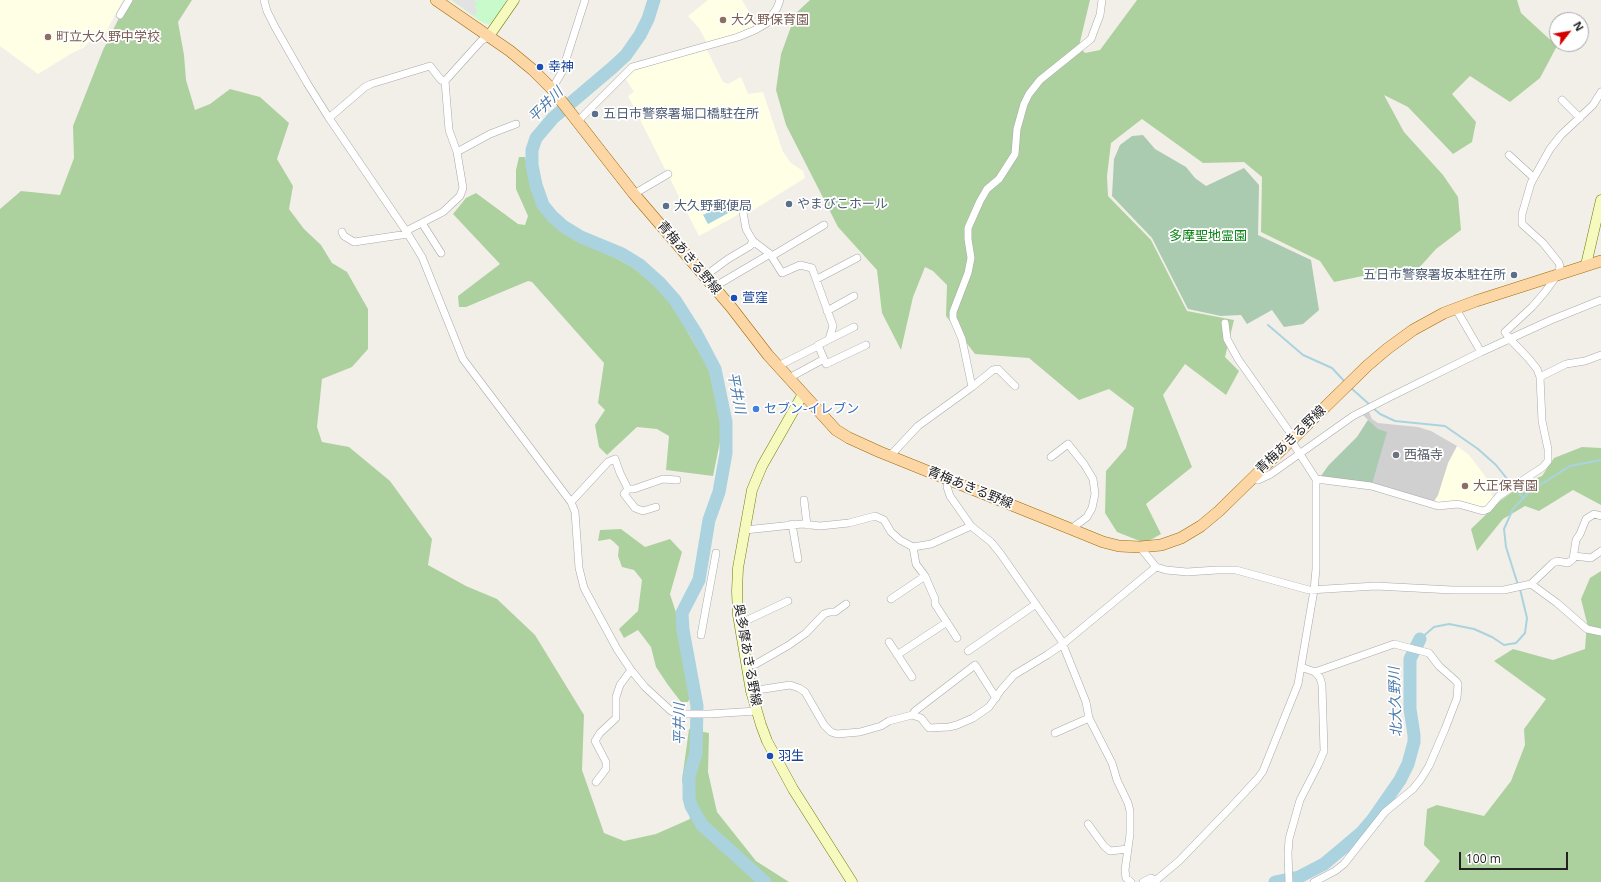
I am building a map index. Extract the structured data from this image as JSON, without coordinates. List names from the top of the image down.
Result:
{
  "streets": {
    "main road": ["青梅あきる野線", "奥多摩あきる野線"]
  },
  "crossings": [
    ["青梅あきる野線", "奥多摩あきる野線"]
  ],
  "water": ["平井川", "北大久野川"],
  "parks": ["多摩聖地霊園"],
  "places": [
    "大久野保育園",
    "町立大久野中学校",
    "幸神",
    "五日市警察署堀口橋駐在所",
    "やまびこホール",
    "大久野郵便局",
    "五日市警察署坂本駐在所",
    "萱窪",
    "セブン-イレブン",
    "西福寺",
    "大正保育園",
    "羽生"
  ],
  "scale_bar": "100 m",
  "north": "top right"
}
